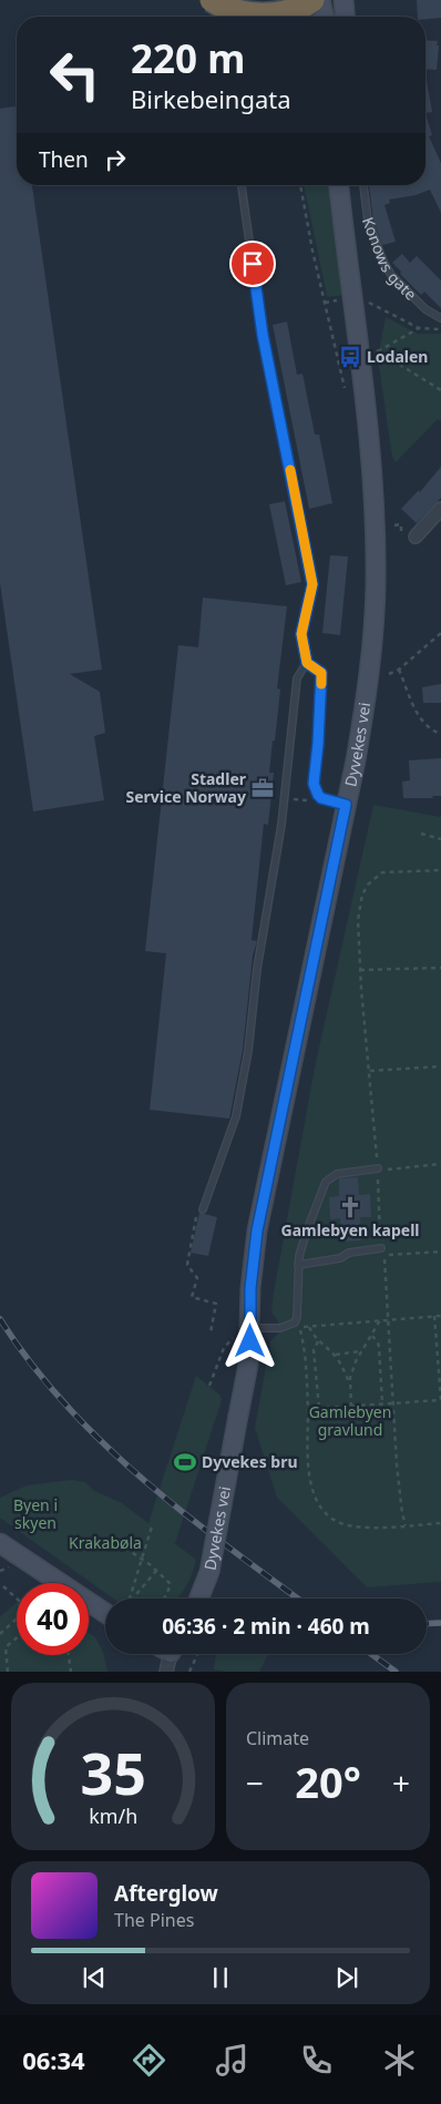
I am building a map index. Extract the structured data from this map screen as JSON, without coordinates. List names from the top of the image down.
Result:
{
  "streets": {
    "street": ["Konows gate", "Dyvekes vei"]
  },
  "crossings": [
    ["Konows gate", "Dyvekes vei"]
  ],
  "parks": ["Gamlebyen gravlund", "Byen i skyen", "Krakabøla"],
  "places": {
    "bus stop": ["Lodalen"],
    "office": ["Stadler Service Norway"],
    "church": ["Gamlebyen kapell"],
    "sports": ["Dyvekes bru"]
  },
  "page": {
    "turn": ["220 m", "Birkebeingata"],
    "then": "Then",
    "limit": "40",
    "trip": "06:36 · 2 min · 460 m",
    "tile": "Climate",
    "heat": ["−", "20°", "+"],
    "song": ["Afterglow", "The Pines"],
    "tabs": "06:34",
    "gauge": ["35", "km/h"]
  }
}
